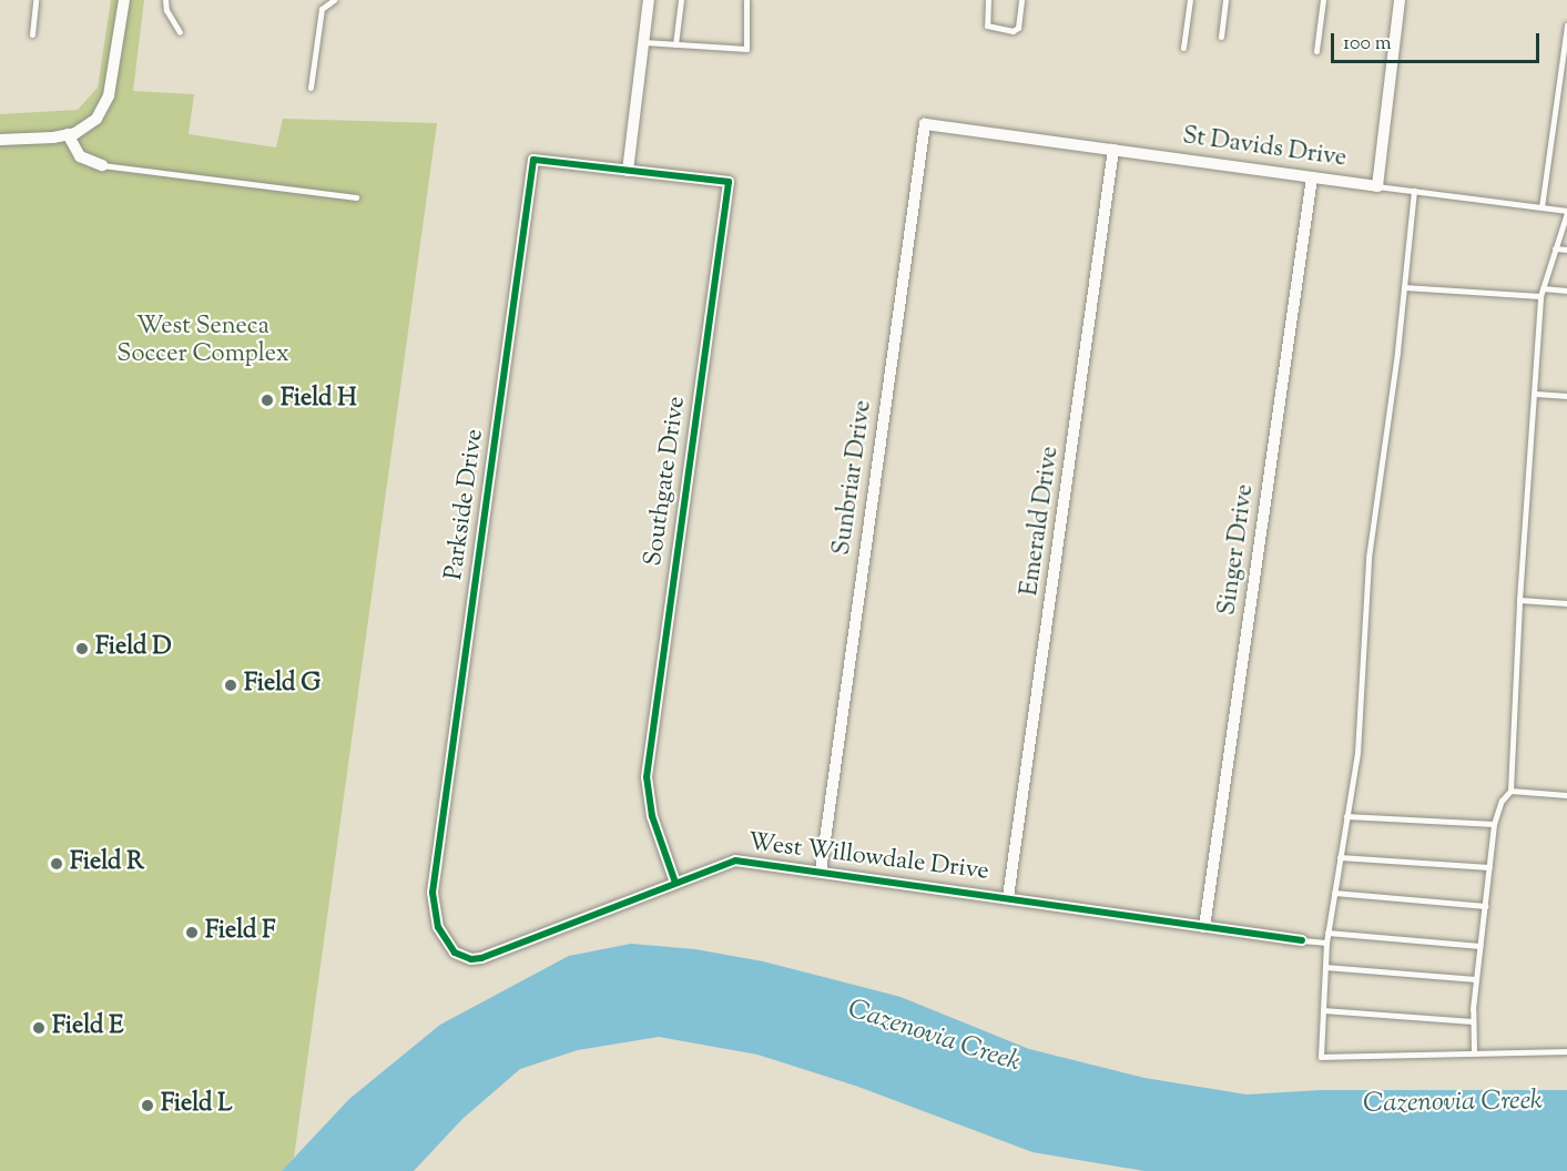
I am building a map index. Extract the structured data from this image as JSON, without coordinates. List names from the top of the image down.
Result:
{
  "streets": {
    "street": [
      "St Davids Drive",
      "Sunbriar Drive",
      "Southgate Drive",
      "Parkside Drive",
      "Emerald Drive",
      "Singer Drive",
      "West Willowdale Drive"
    ]
  },
  "crossings": [
    ["St Davids Drive", "Sunbriar Drive"],
    ["St Davids Drive", "Emerald Drive"],
    ["St Davids Drive", "Singer Drive"],
    ["Sunbriar Drive", "West Willowdale Drive"],
    ["Southgate Drive", "Parkside Drive"],
    ["Southgate Drive", "West Willowdale Drive"],
    ["Parkside Drive", "West Willowdale Drive"],
    ["Emerald Drive", "West Willowdale Drive"],
    ["Singer Drive", "West Willowdale Drive"]
  ],
  "water": ["Cazenovia Creek"],
  "parks": ["West Seneca Soccer Complex"],
  "places": [
    "Field H",
    "Field D",
    "Field G",
    "Field R",
    "Field F",
    "Field E",
    "Field L"
  ],
  "scale_bar": "100 m"
}
